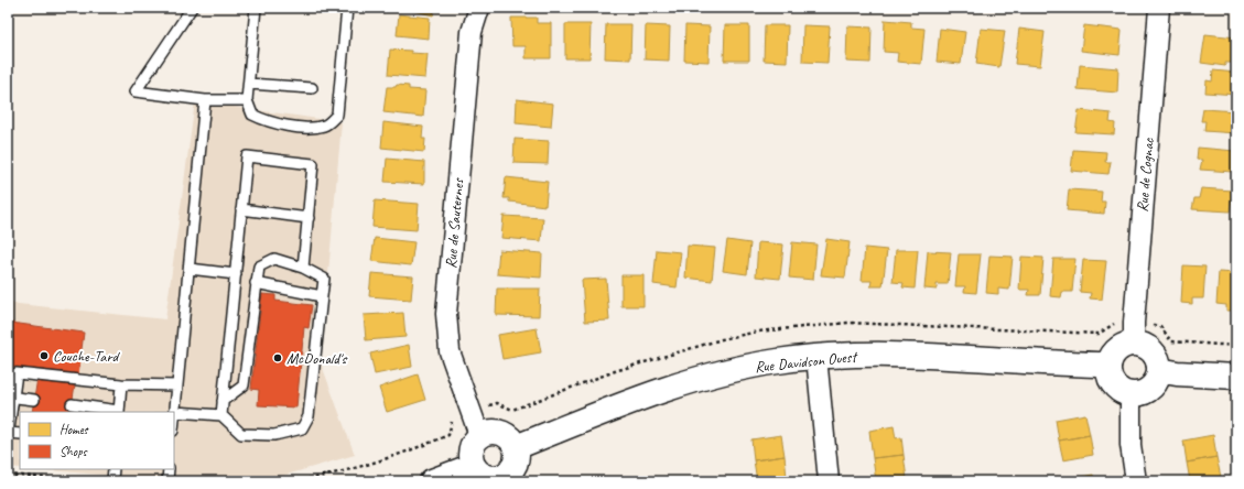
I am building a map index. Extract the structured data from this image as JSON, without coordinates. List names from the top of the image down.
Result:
{
  "streets": {
    "street": ["Rue de Cognac", "Rue de Sauternes", "Rue Davidson Ouest"]
  },
  "crossings": [
    ["Rue de Cognac", "Rue Davidson Ouest"],
    ["Rue de Sauternes", "Rue Davidson Ouest"]
  ],
  "places": ["Couche-Tard", "McDonald's"],
  "legend": ["Homes", "Shops"]
}
